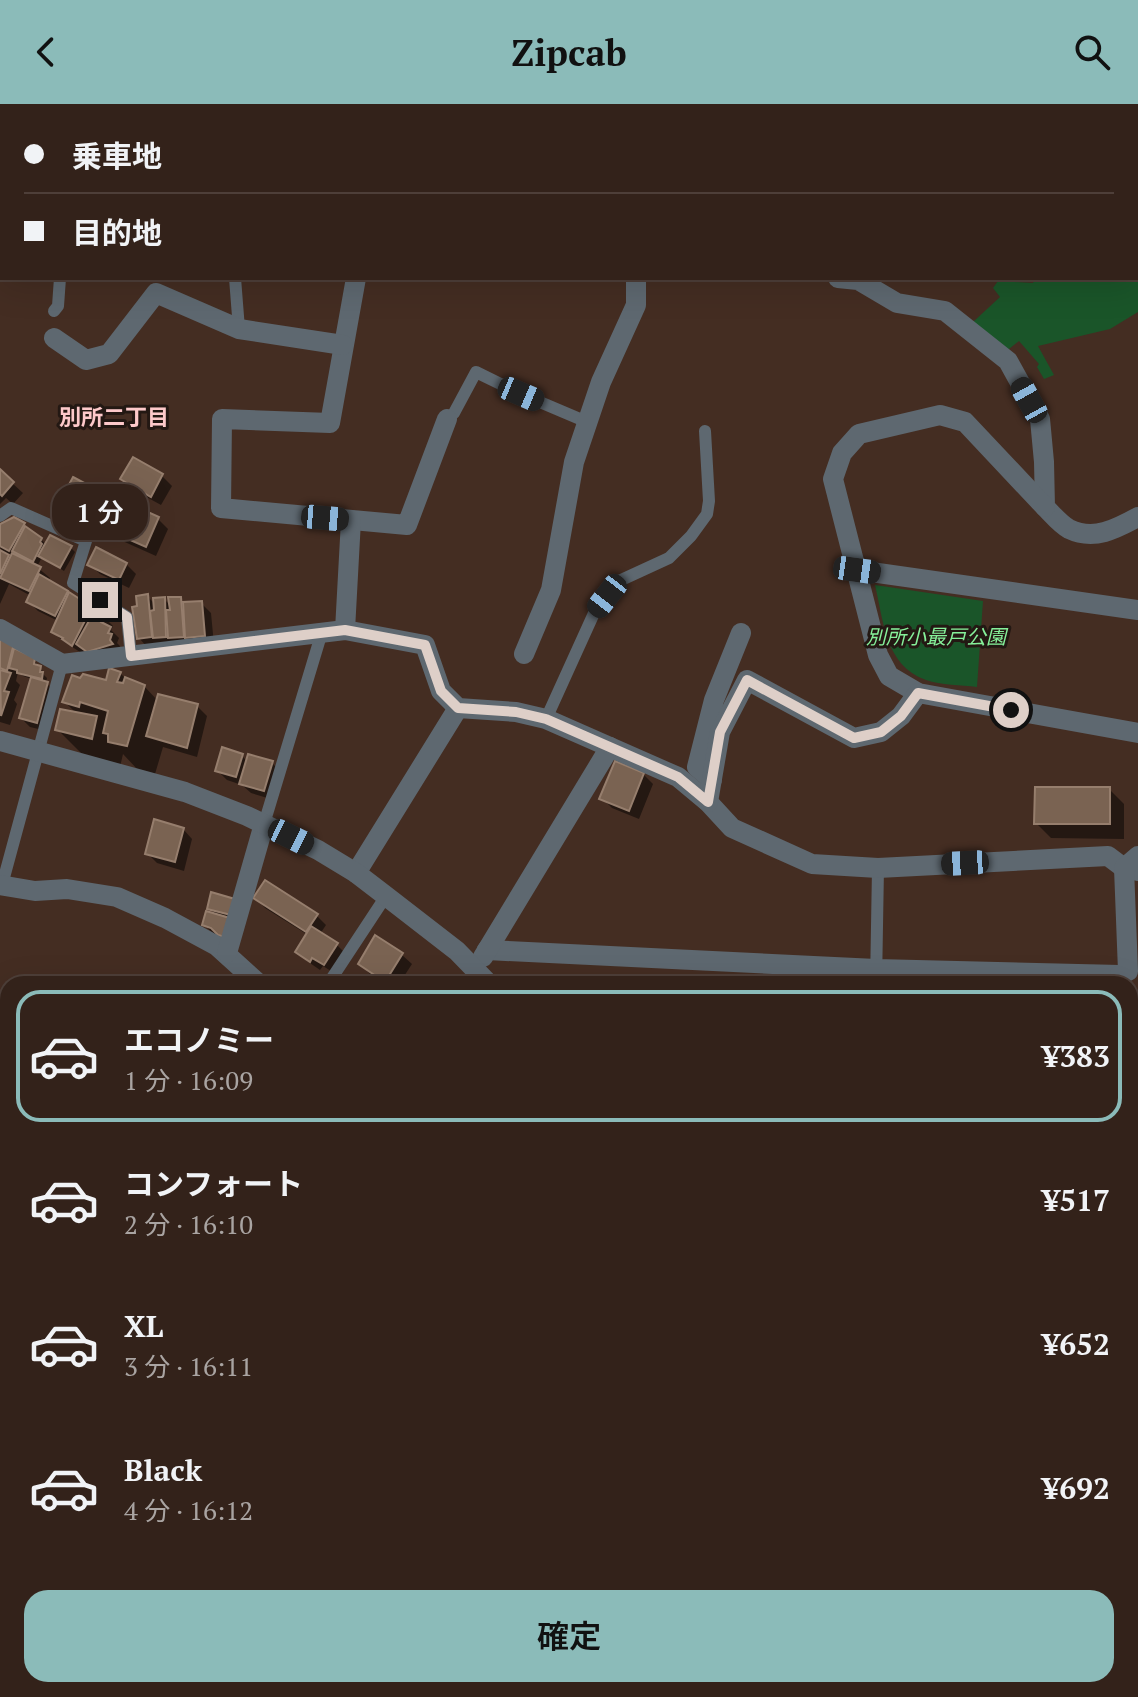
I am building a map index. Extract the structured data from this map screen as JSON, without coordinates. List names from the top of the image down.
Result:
{
  "districts": ["別所二丁目"],
  "parks": ["別所小最戸公園"],
  "page": {
    "header": "Zipcab",
    "banner": ["乗車地", "目的地"],
    "bubble": "1 分",
    "list": [
      {
        "name": "エコノミー",
        "note": "1 分 · 16:09",
        "value": "¥383"
      },
      {
        "name": "コンフォート",
        "note": "2 分 · 16:10",
        "value": "¥517"
      },
      {
        "name": "XL",
        "note": "3 分 · 16:11",
        "value": "¥652"
      },
      {
        "name": "Black",
        "note": "4 分 · 16:12",
        "value": "¥692"
      }
    ],
    "buttons": "確定"
  }
}
